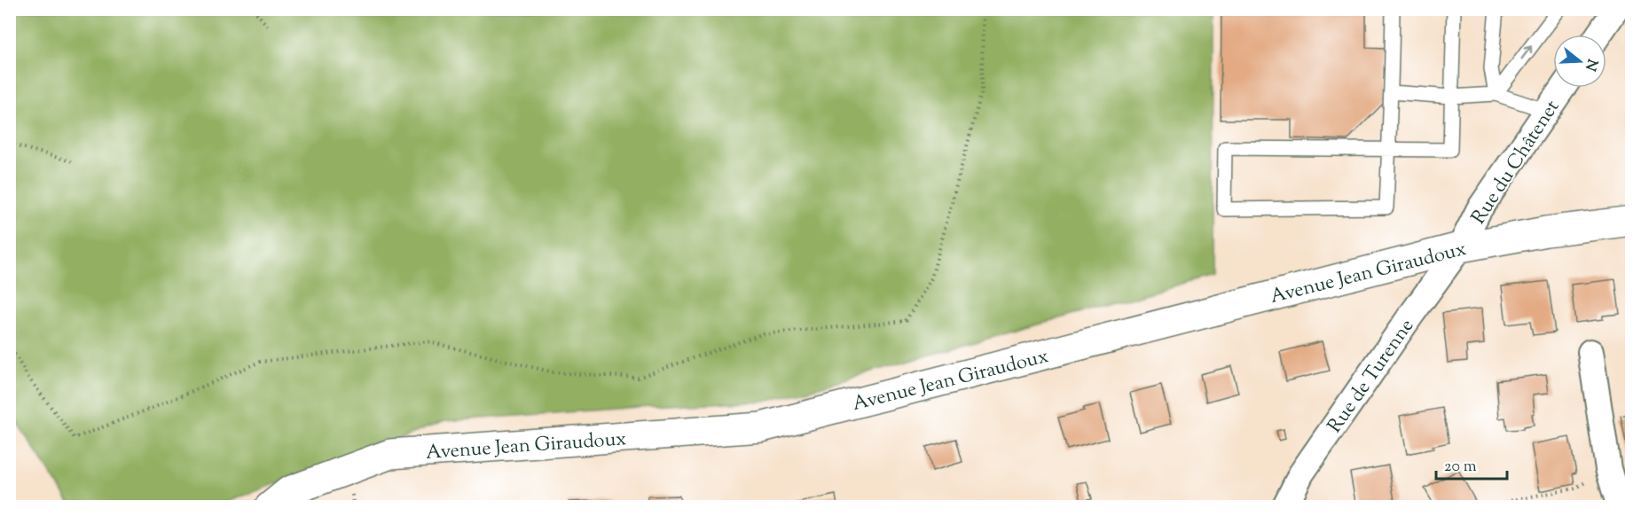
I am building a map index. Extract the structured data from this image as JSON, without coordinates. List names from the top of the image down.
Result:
{
  "streets": {
    "street": ["Rue du Châtenet", "Avenue Jean Giraudoux", "Rue de Turenne"]
  },
  "crossings": [
    ["Rue du Châtenet", "Avenue Jean Giraudoux"],
    ["Rue du Châtenet", "Rue de Turenne"],
    ["Avenue Jean Giraudoux", "Rue de Turenne"]
  ],
  "scale_bar": "20 m",
  "north": "right"
}
